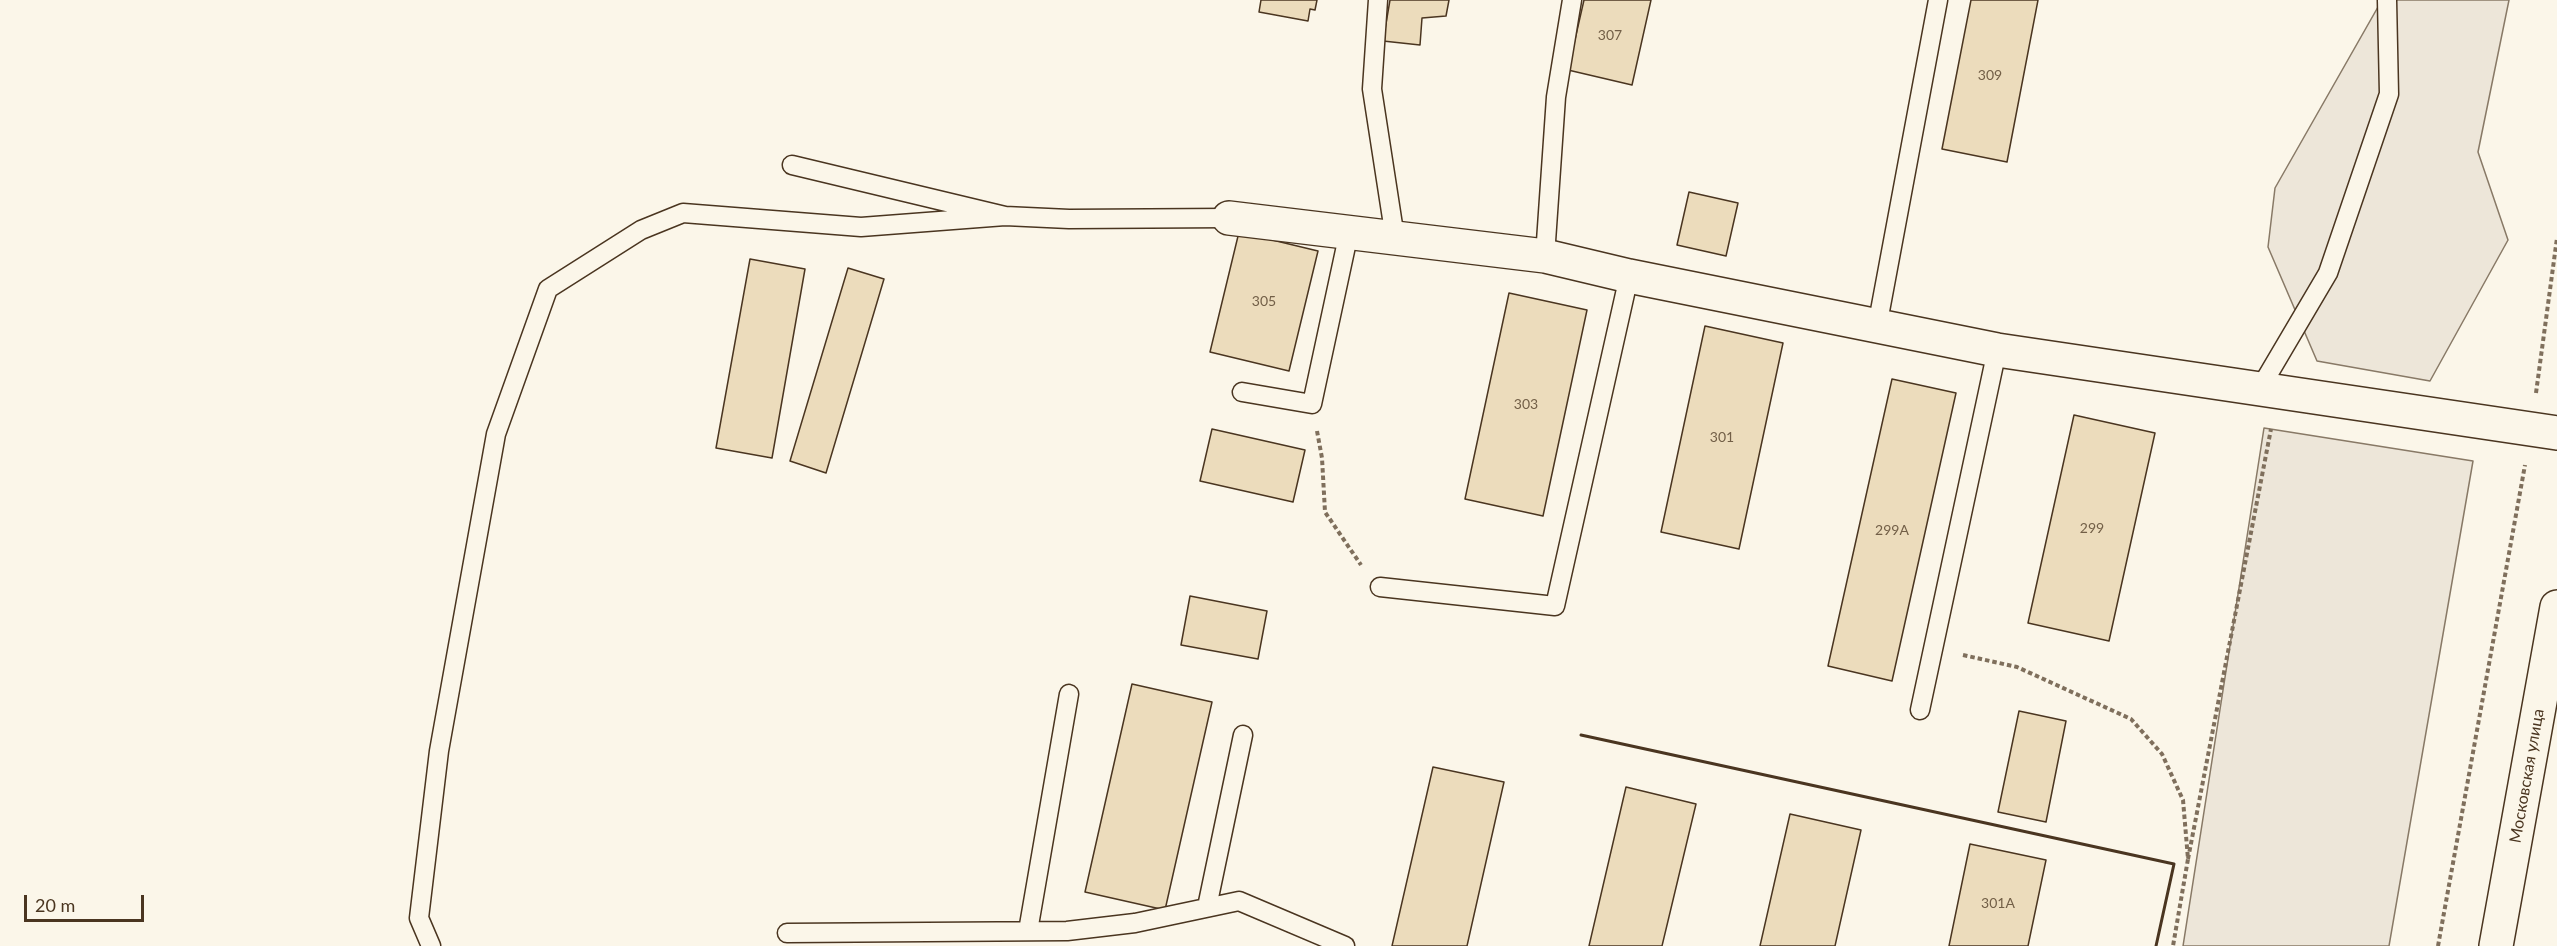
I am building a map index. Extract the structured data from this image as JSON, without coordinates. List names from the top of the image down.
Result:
{
  "streets": {
    "street": ["Московская улица"]
  },
  "house_numbers": [
    "307",
    "309",
    "305",
    "303",
    "301",
    "299",
    "299А",
    "301А"
  ],
  "scale_bar": "20 m"
}
